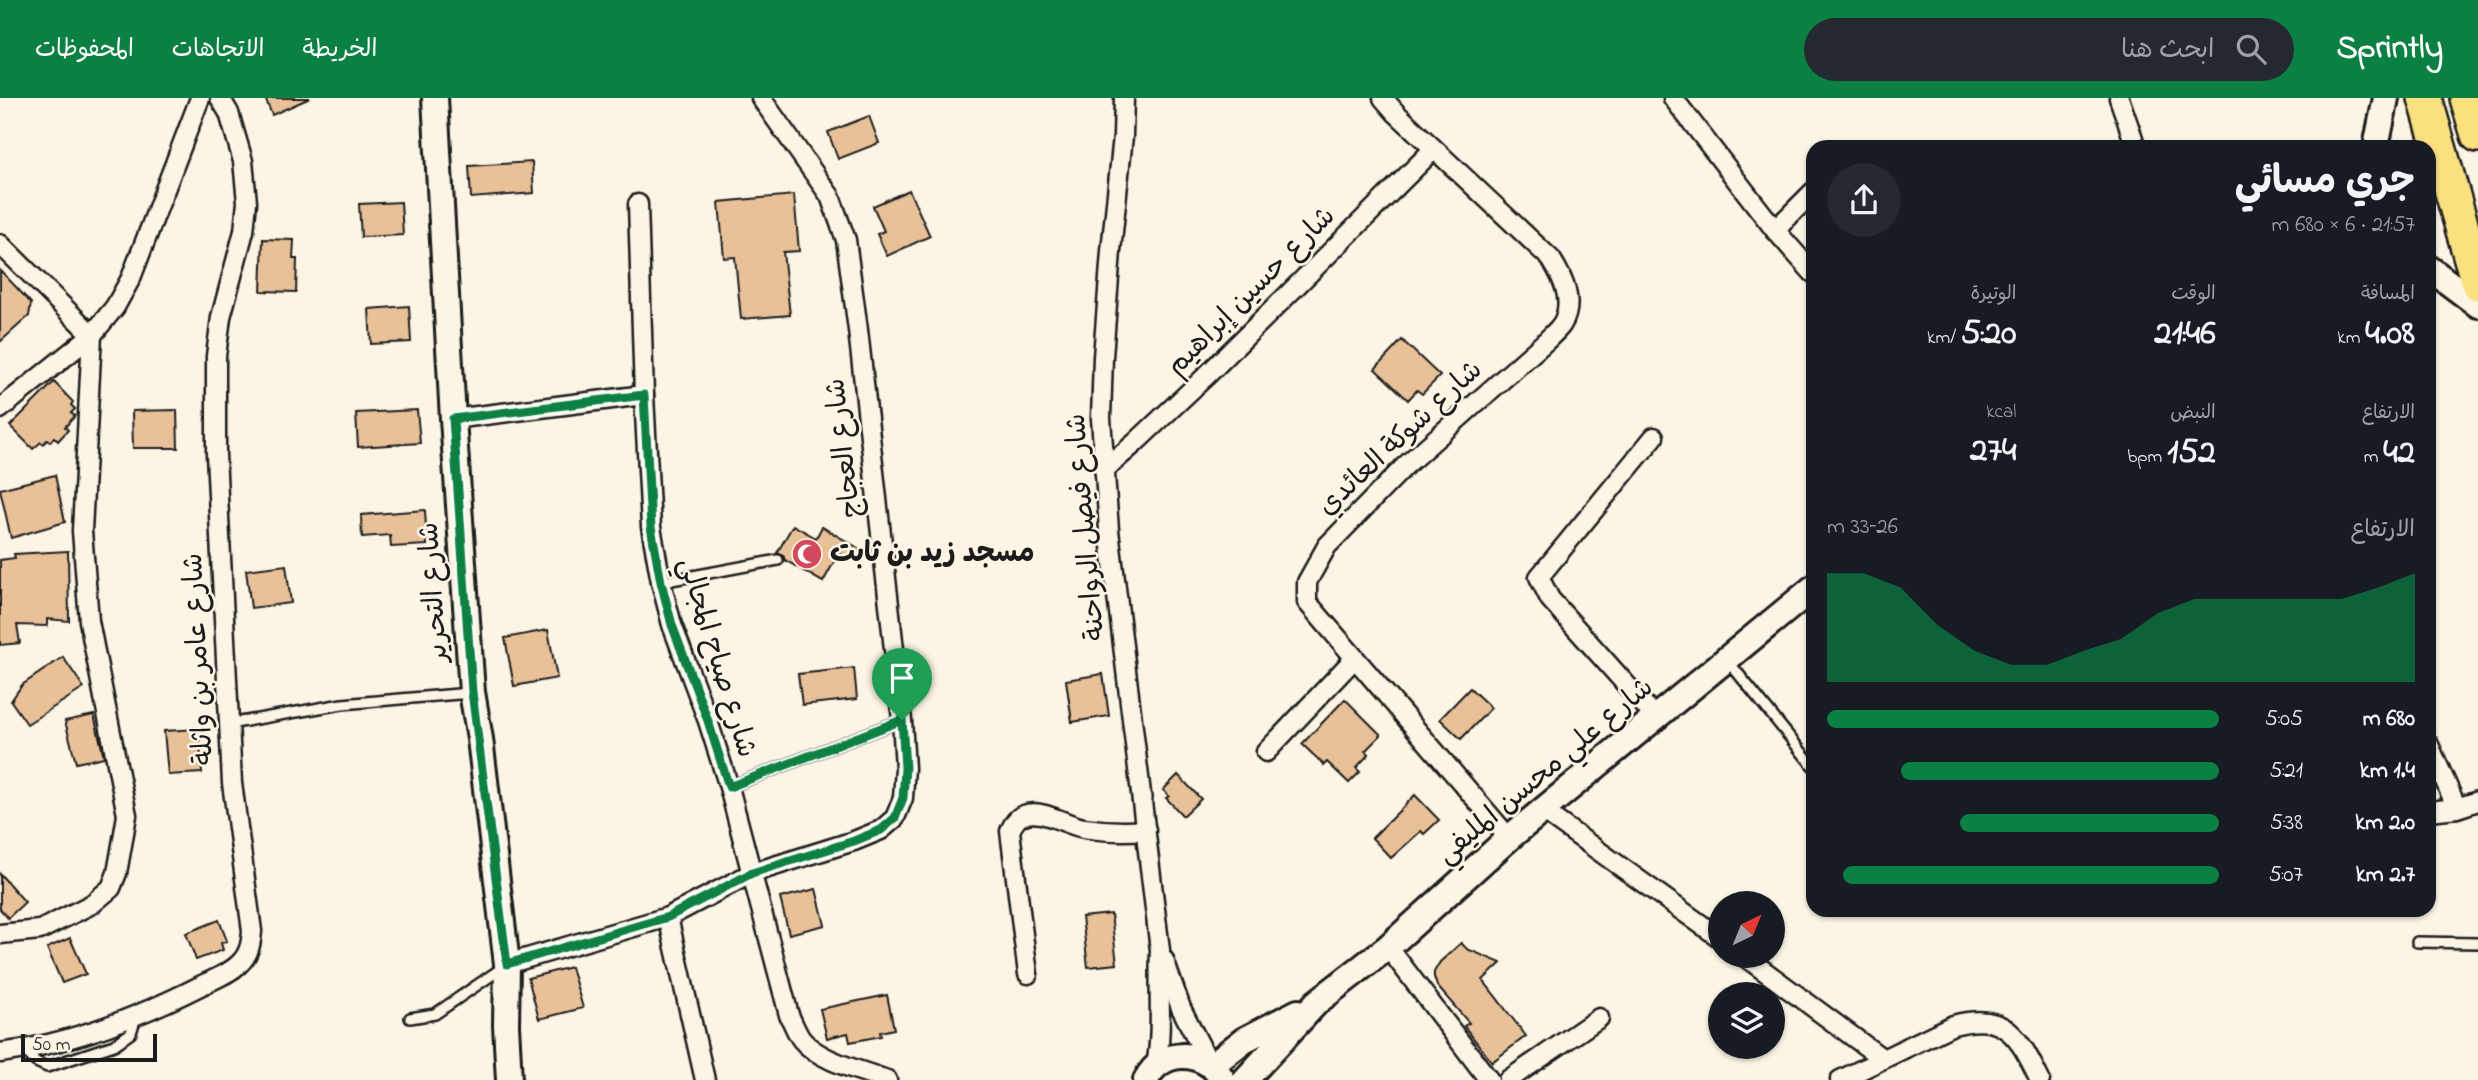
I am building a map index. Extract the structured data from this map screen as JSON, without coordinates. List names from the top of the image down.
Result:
{
  "streets": {
    "street": [
      "شارع حسين إبراهيم",
      "شارع شوكة العائدي",
      "شارع العجاج",
      "شارع فيصل الرواحنة",
      "شارع التحرير",
      "شارع صياح المجالي",
      "شارع عامر بن واثلة",
      "شارع علي محسن المليفي"
    ]
  },
  "crossings": [
    ["شارع حسين إبراهيم", "شارع شوكة العائدي"],
    ["شارع حسين إبراهيم", "شارع فيصل الرواحنة"],
    ["شارع شوكة العائدي", "شارع علي محسن المليفي"],
    ["شارع العجاج", "شارع التحرير"],
    ["شارع العجاج", "شارع صياح المجالي"],
    ["شارع فيصل الرواحنة", "شارع علي محسن المليفي"]
  ],
  "places": {
    "mosque": ["مسجد زيد بن ثابت"]
  },
  "scale_bar": "50 m",
  "north": "top right",
  "page": {
    "header": "Sprintly",
    "search": "ابحث هنا",
    "nav": ["الخريطة", "الاتجاهات", "المحفوظات"],
    "heading": ["جري مسائي", "21:57 · 6 × 680 m"],
    "stats": [
      ["المسافة", "4.08 km"],
      ["الوقت", "21:46"],
      ["الوتيرة", "5:20 /km"],
      ["الارتفاع", "42 m"],
      ["النبض", "152 bpm"],
      ["kcal", "274"]
    ],
    "chart": ["الارتفاع", "26–33 m"],
    "list": [
      {
        "name": "680 m",
        "note": "5:05"
      },
      {
        "name": "1.4 km",
        "note": "5:21"
      },
      {
        "name": "2.0 km",
        "note": "5:38"
      },
      {
        "name": "2.7 km",
        "note": "5:07"
      }
    ],
    "scale": "50 m"
  }
}
